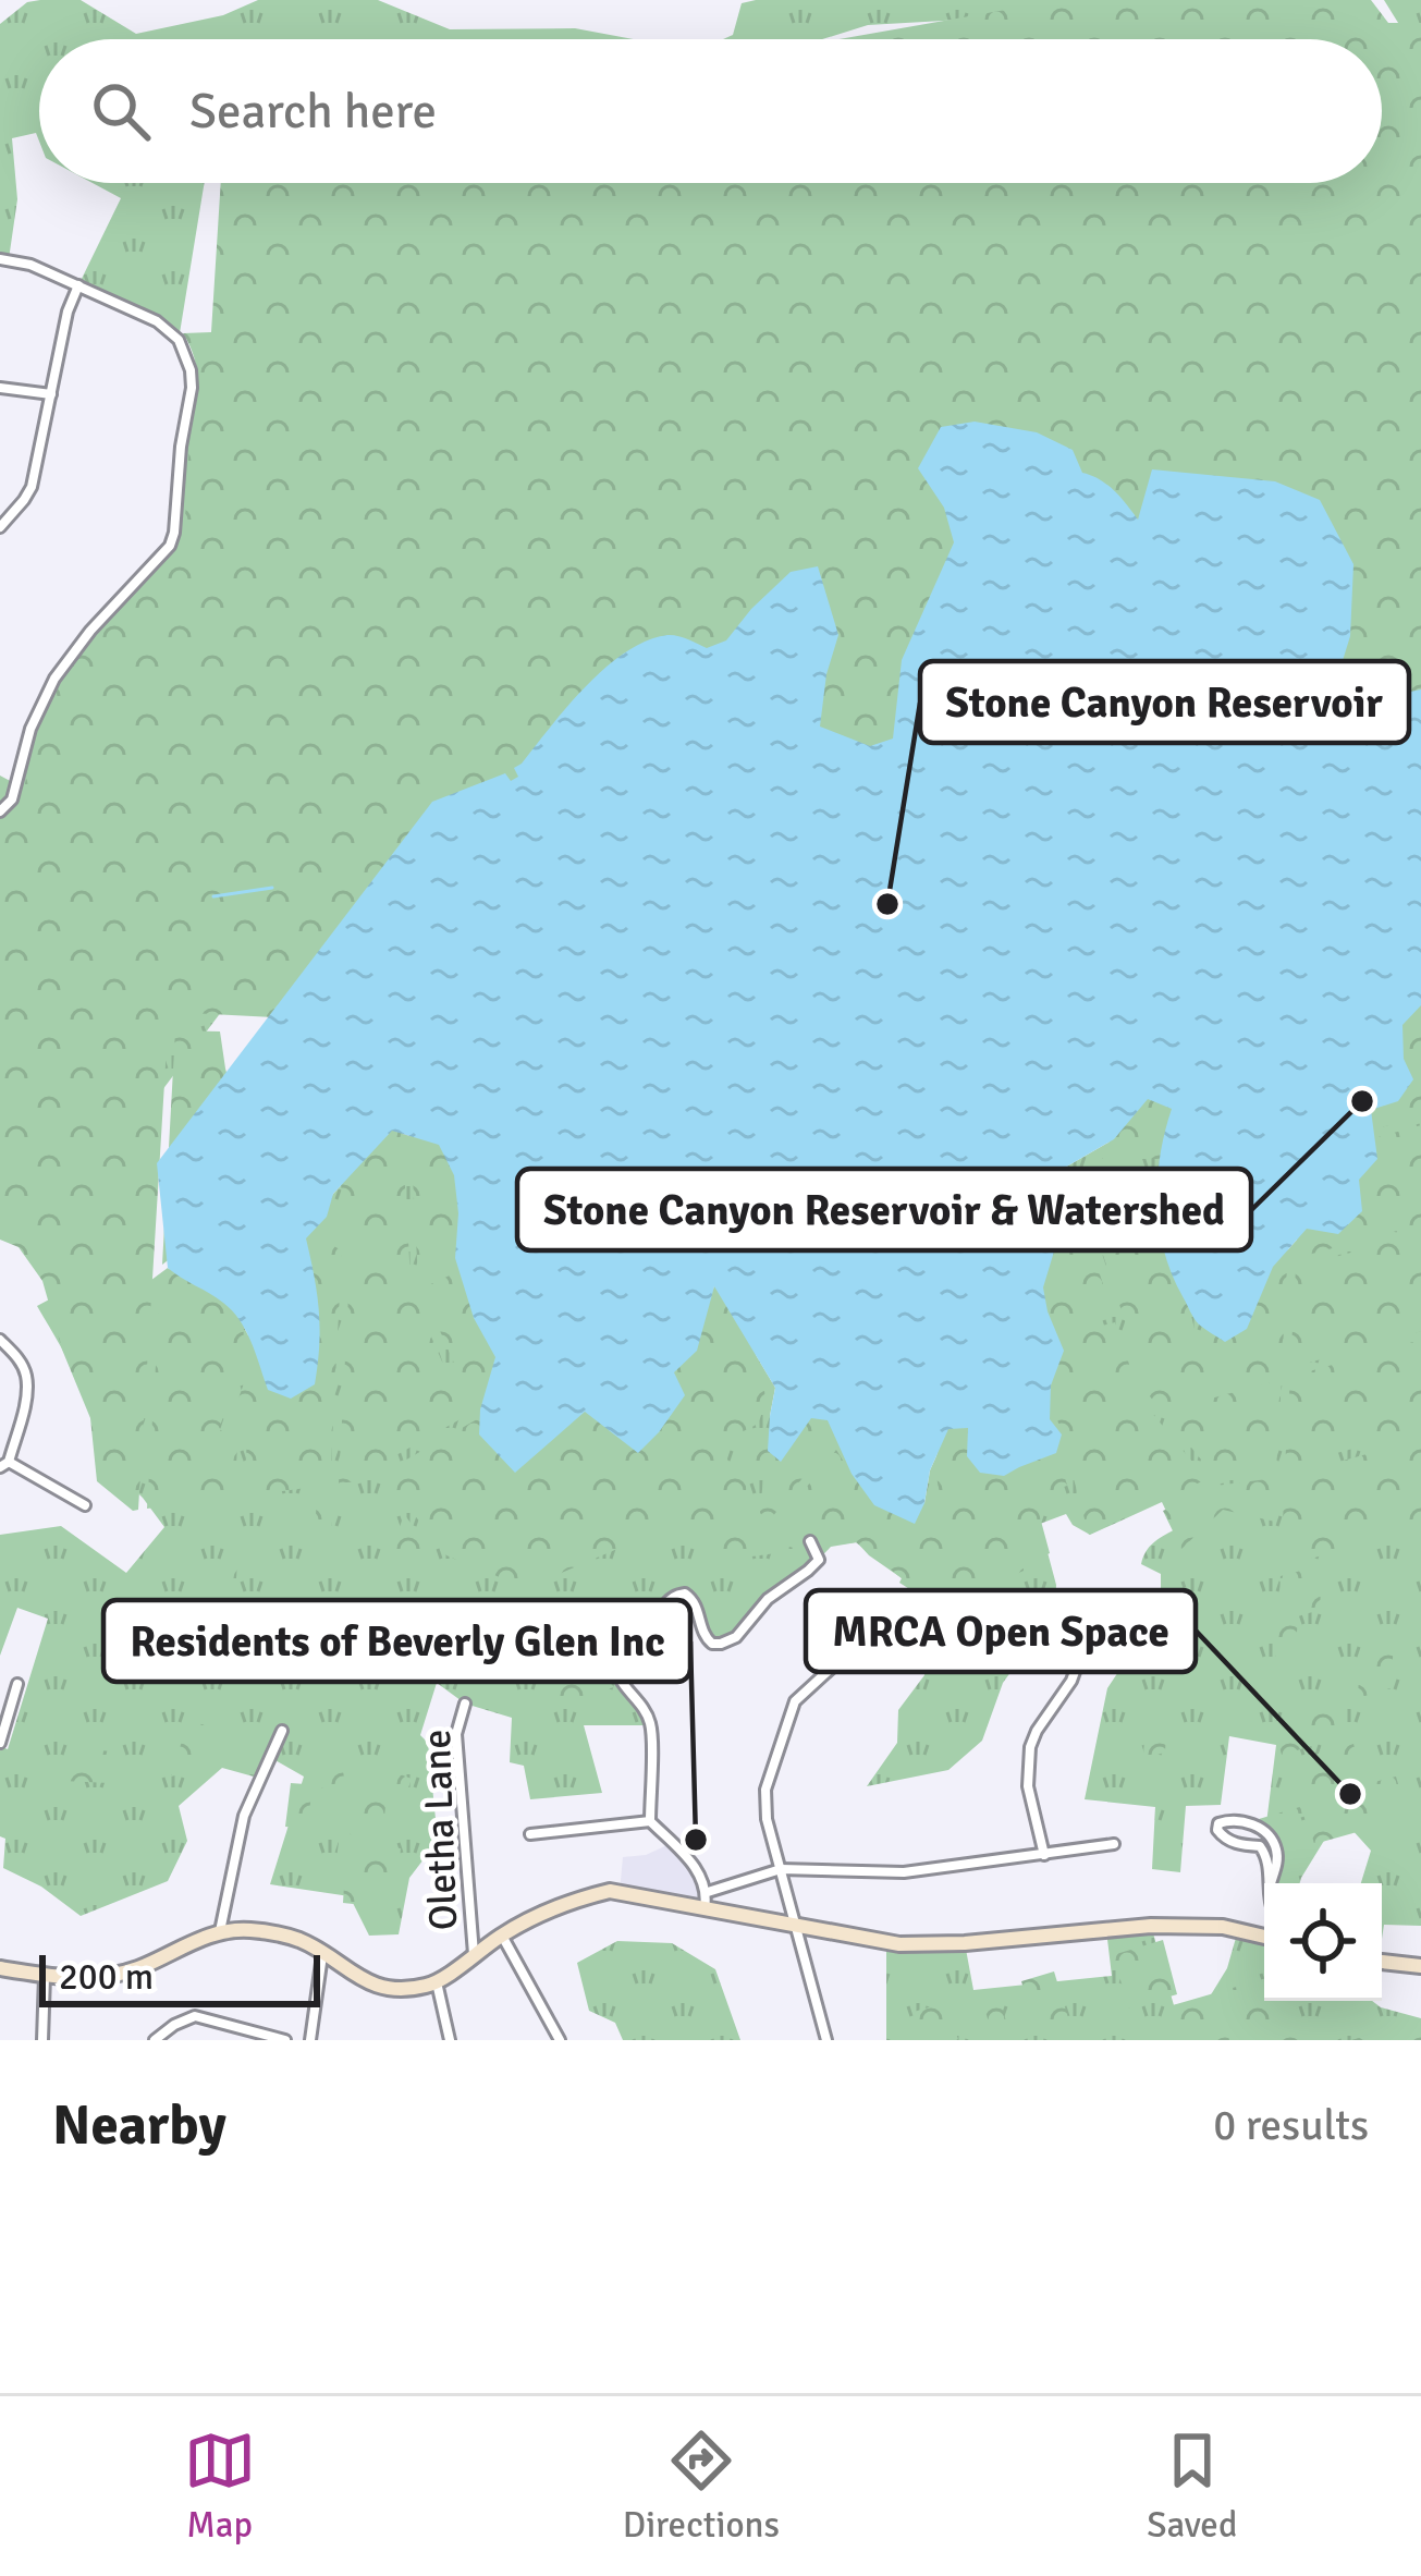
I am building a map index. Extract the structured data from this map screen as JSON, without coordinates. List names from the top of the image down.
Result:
{
  "streets": {
    "street": ["Oletha Lane"]
  },
  "places": [
    "Stone Canyon Reservoir",
    "Stone Canyon Reservoir & Watershed",
    "MRCA Open Space",
    "Residents of Beverly Glen Inc"
  ],
  "scale_bar": "200 m",
  "page": {
    "search": "Search here",
    "scale": "200 m",
    "heading": ["Nearby", "0 results"],
    "nav": ["Map", "Directions", "Saved"]
  }
}
